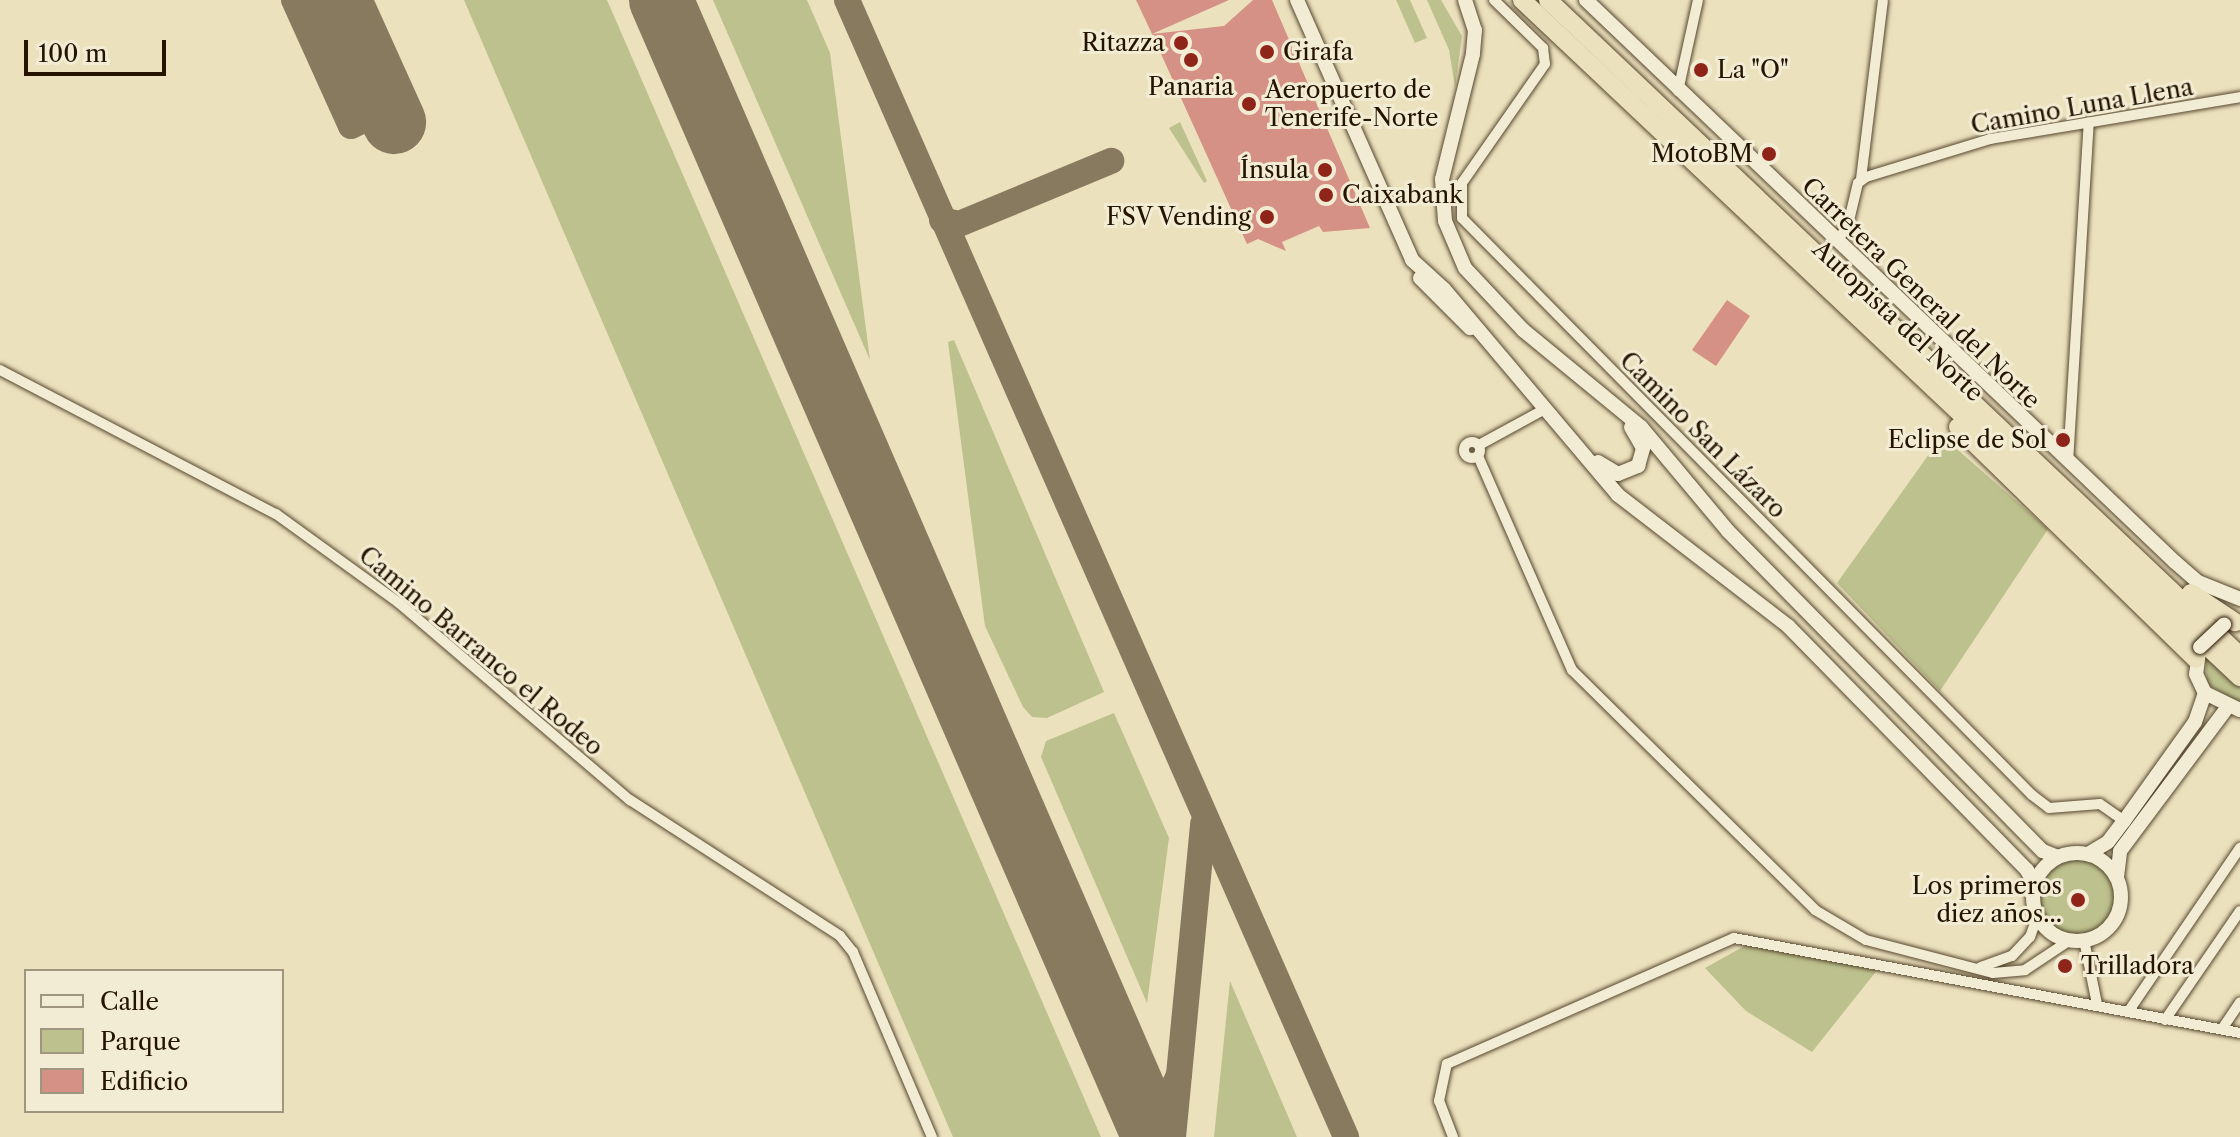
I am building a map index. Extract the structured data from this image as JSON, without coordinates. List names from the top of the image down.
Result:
{
  "streets": {
    "highway": ["Autopista del Norte"],
    "main road": ["Carretera General del Norte"],
    "street": ["Camino Luna Llena", "Camino San Lázaro", "Camino Barranco el Rodeo"]
  },
  "places": [
    "Ritazza",
    "Girafa",
    "Panaria",
    "La \"O\"",
    "Aeropuerto de Tenerife-Norte",
    "MotoBM",
    "Ínsula",
    "Caixabank",
    "FSV Vending",
    "Eclipse de Sol",
    "Los primeros diez años...",
    "Trilladora"
  ],
  "legend": ["Calle", "Parque", "Edificio"],
  "scale_bar": "100 m"
}
